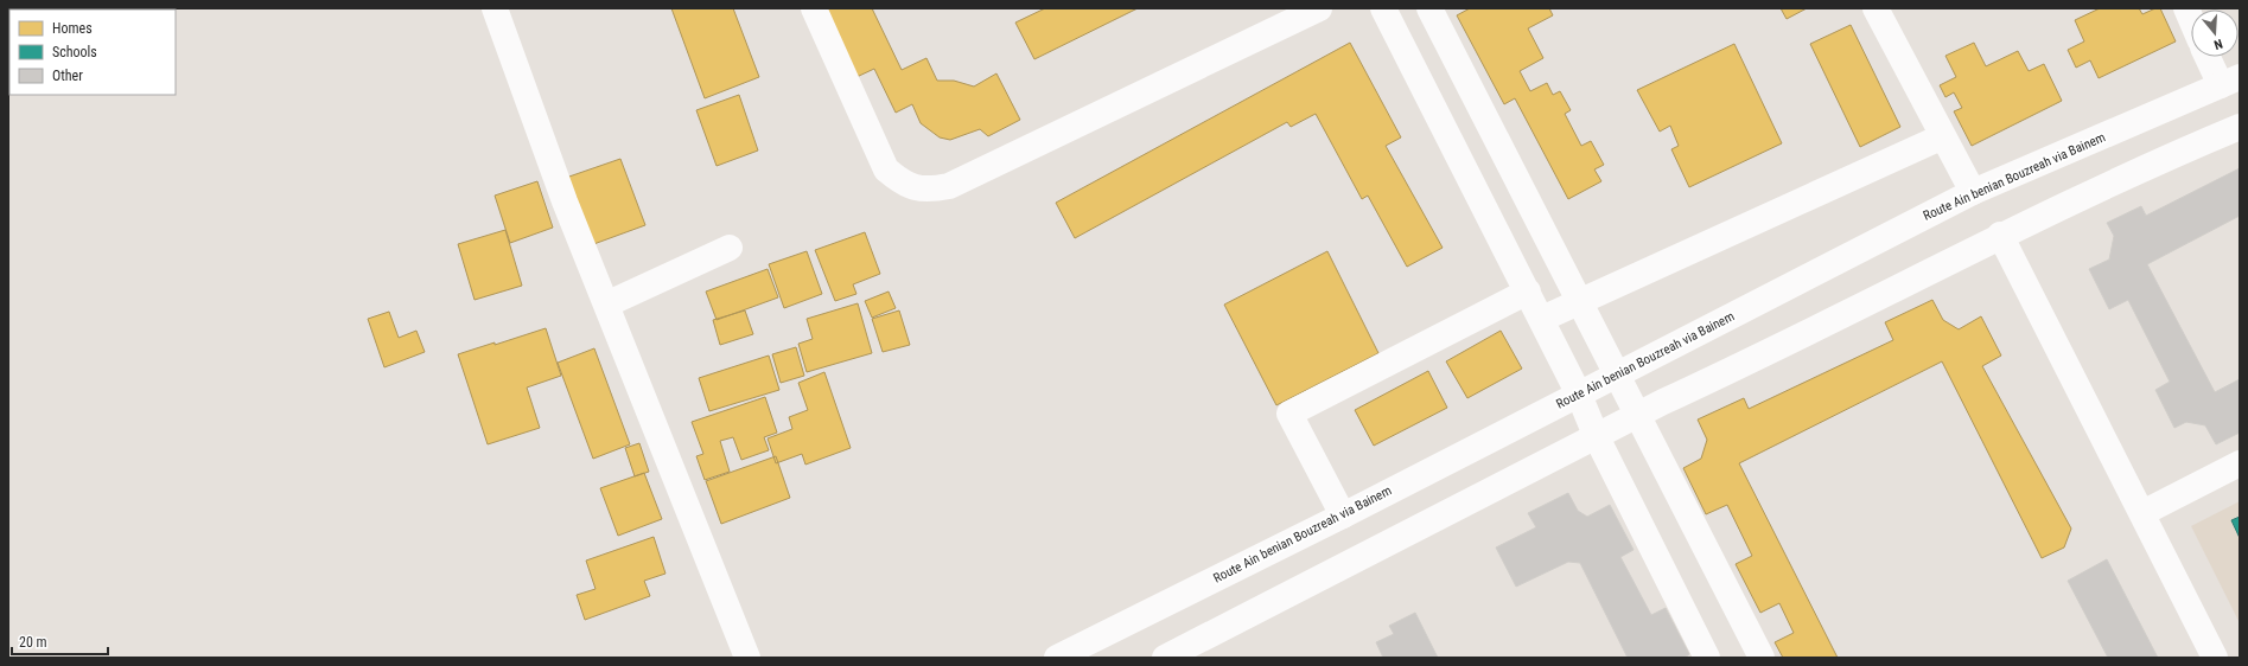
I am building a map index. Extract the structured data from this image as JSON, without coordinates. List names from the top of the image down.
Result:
{
  "streets": {
    "street": ["Route Ain benian Bouzreah via Bainem"]
  },
  "legend": ["Homes", "Schools", "Other"],
  "scale_bar": "20 m",
  "north": "bottom"
}
